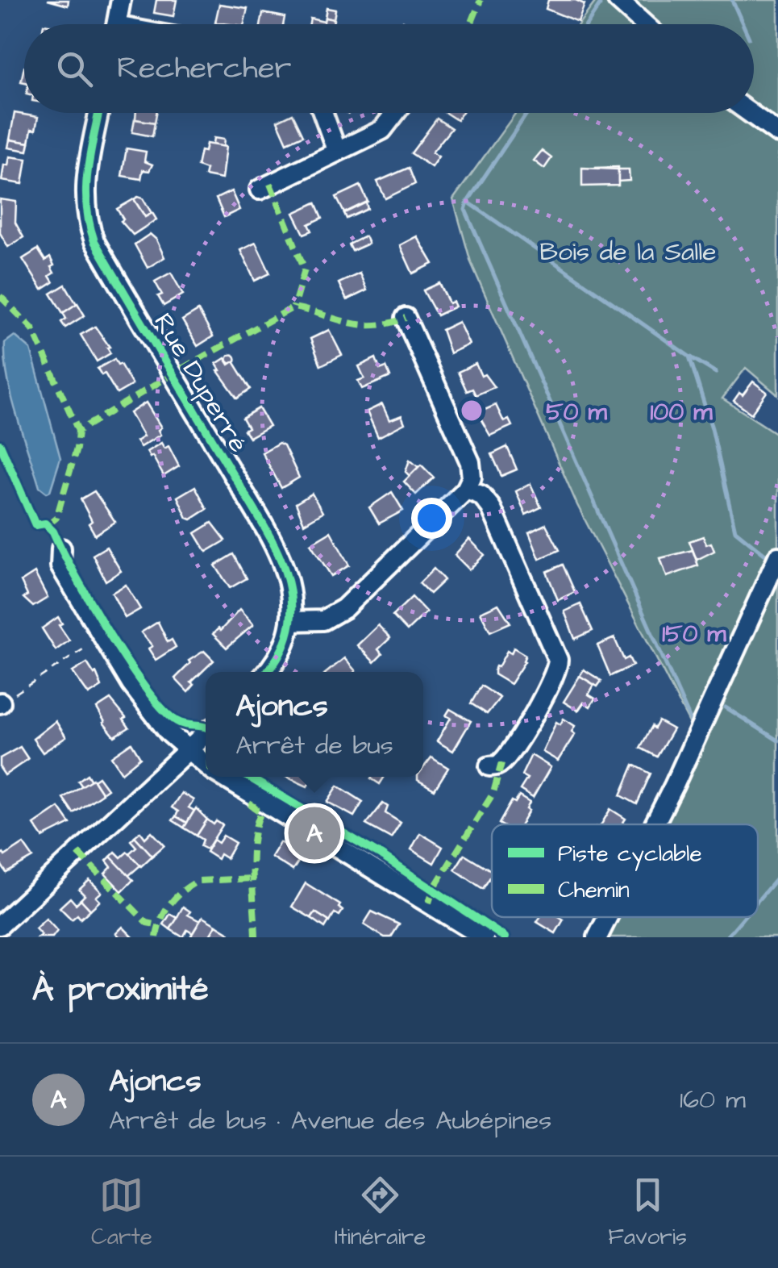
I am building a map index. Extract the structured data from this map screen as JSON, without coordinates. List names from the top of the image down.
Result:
{
  "streets": {
    "street": ["Rue Duperré"]
  },
  "parks": ["Bois de la Salle"],
  "legend": ["Piste cyclable", "Chemin"],
  "page": {
    "search": "Rechercher",
    "popup": ["Ajoncs", "Arrêt de bus"],
    "pins": "A",
    "heading": "À proximité",
    "list": [
      {
        "mark": "A",
        "name": "Ajoncs",
        "note": "Arrêt de bus · Avenue des Aubépines",
        "value": "160 m"
      }
    ],
    "nav": ["Carte", "Itinéraire", "Favoris"]
  },
  "rings": ["50 m", "100 m", "150 m"]
}
